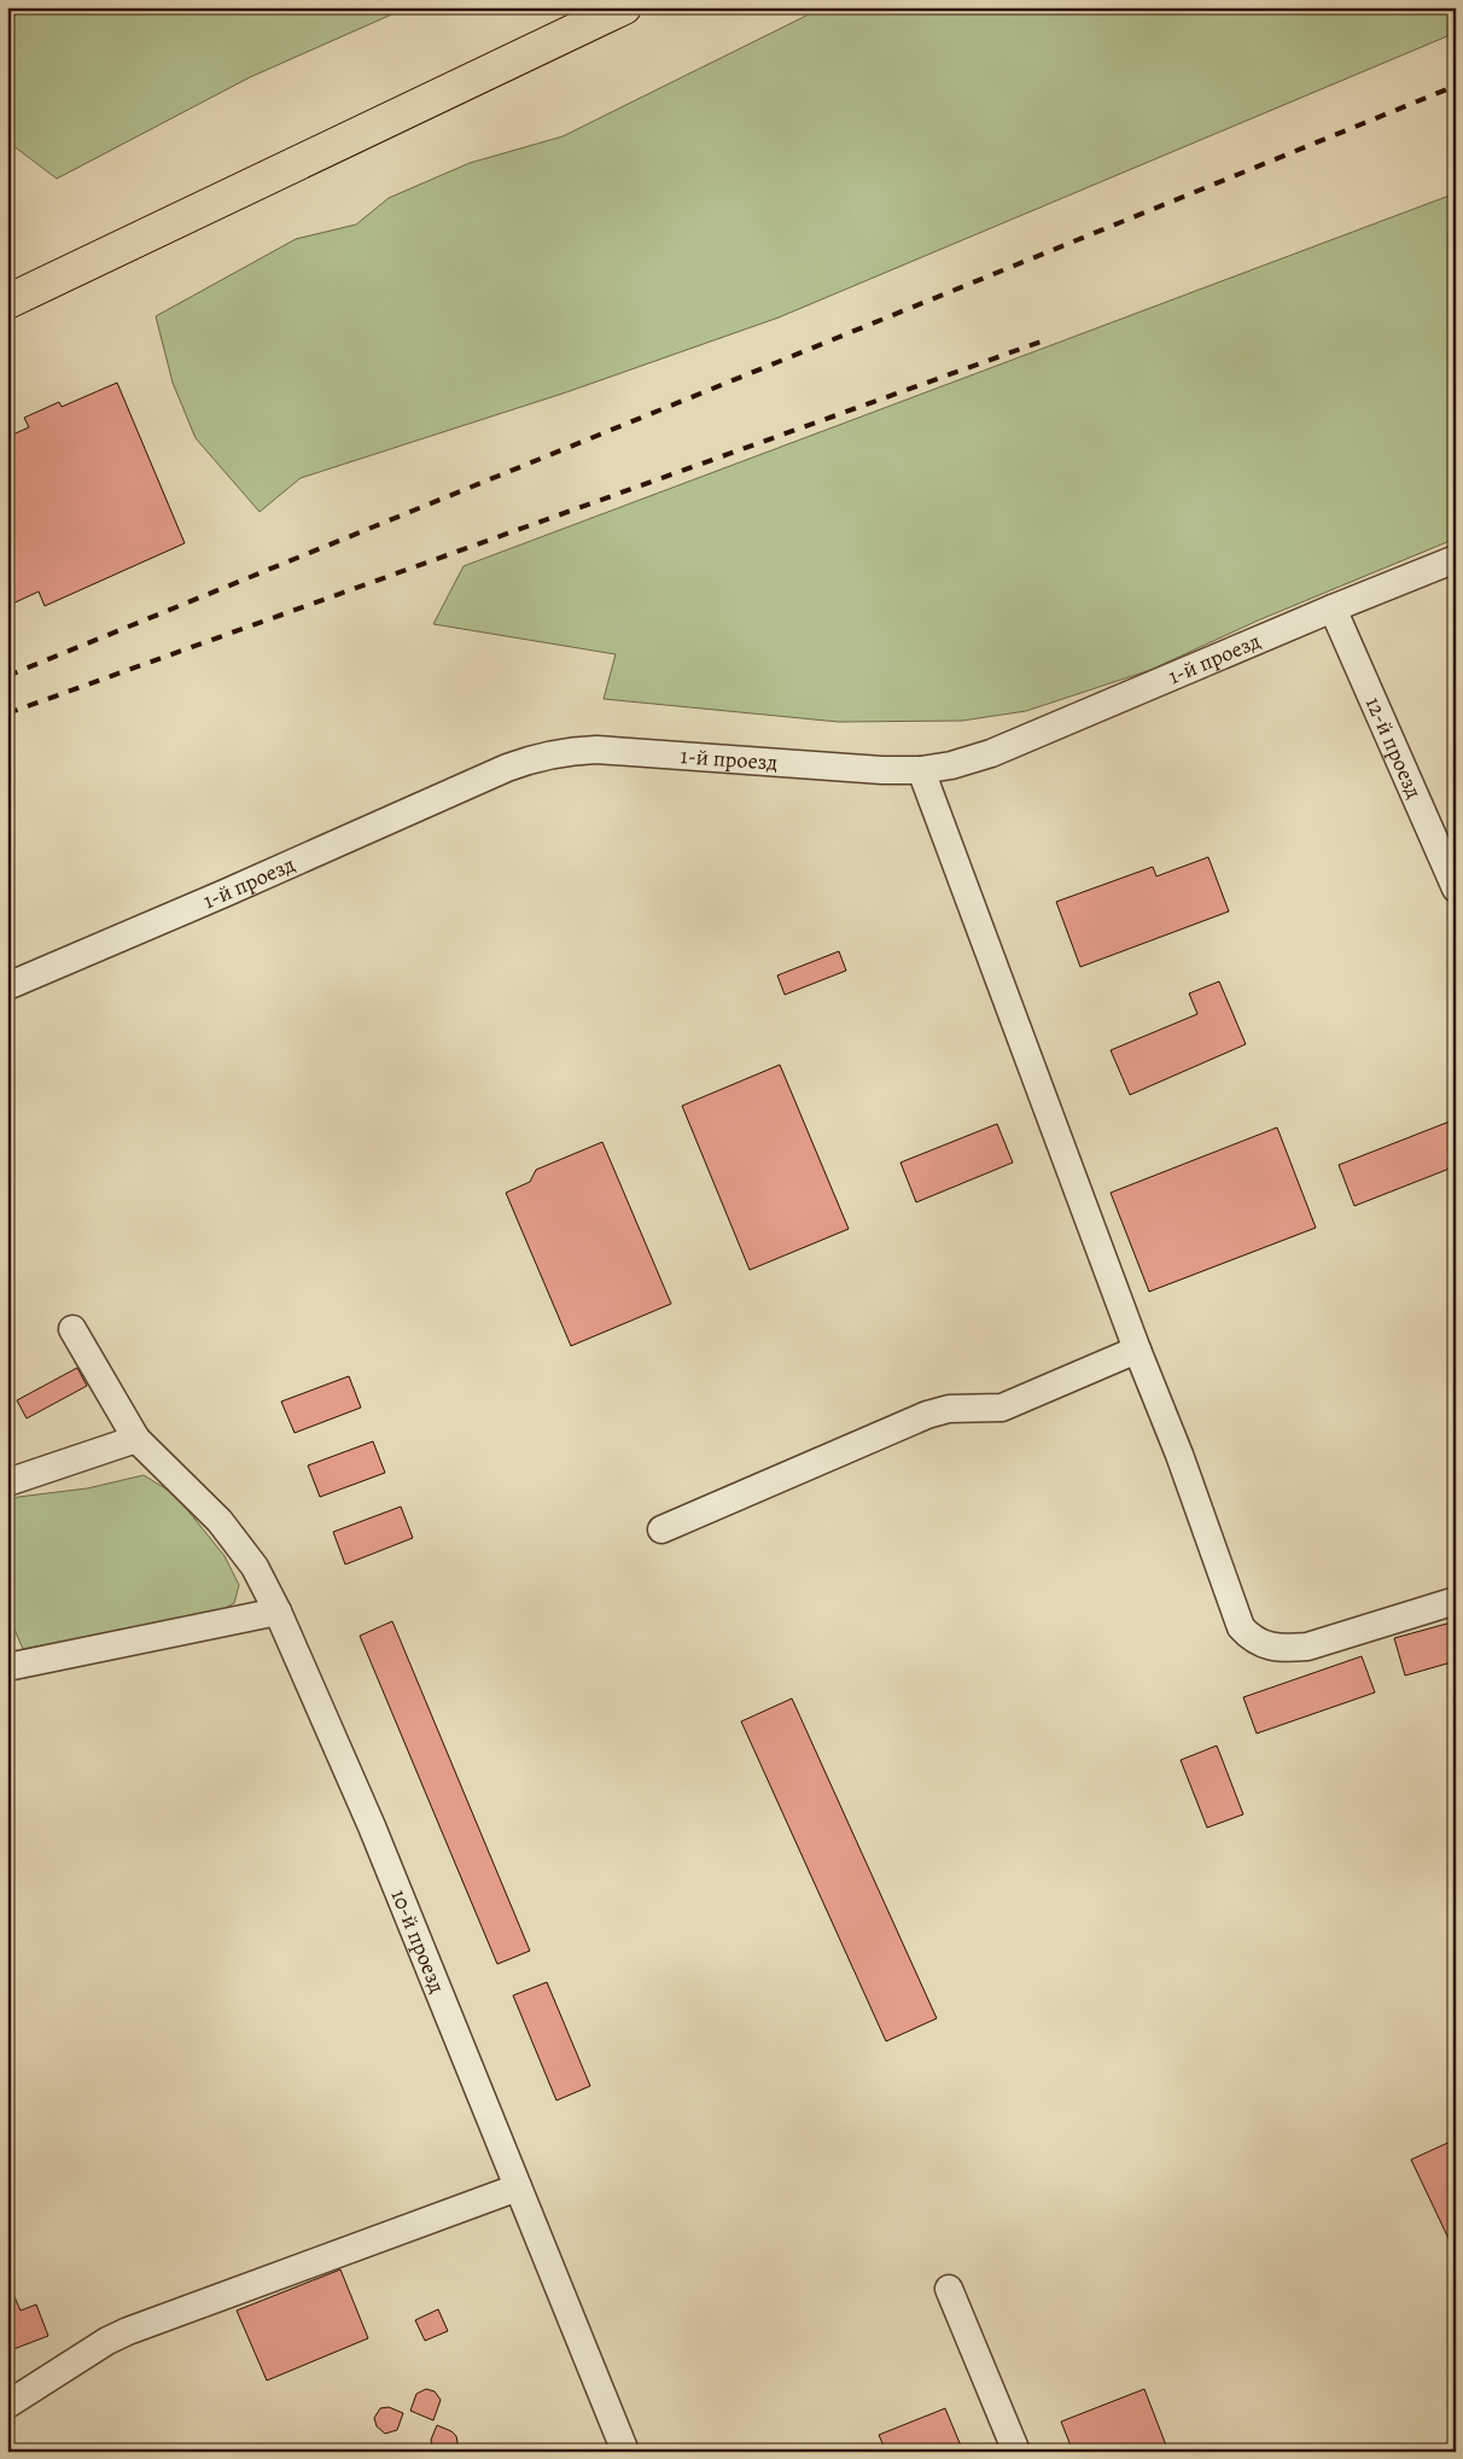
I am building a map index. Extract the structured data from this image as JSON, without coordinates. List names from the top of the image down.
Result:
{
  "streets": {
    "street": ["1-й проезд", "12-й проезд", "10-й проезд"]
  },
  "crossings": [
    ["1-й проезд", "12-й проезд"]
  ]
}
